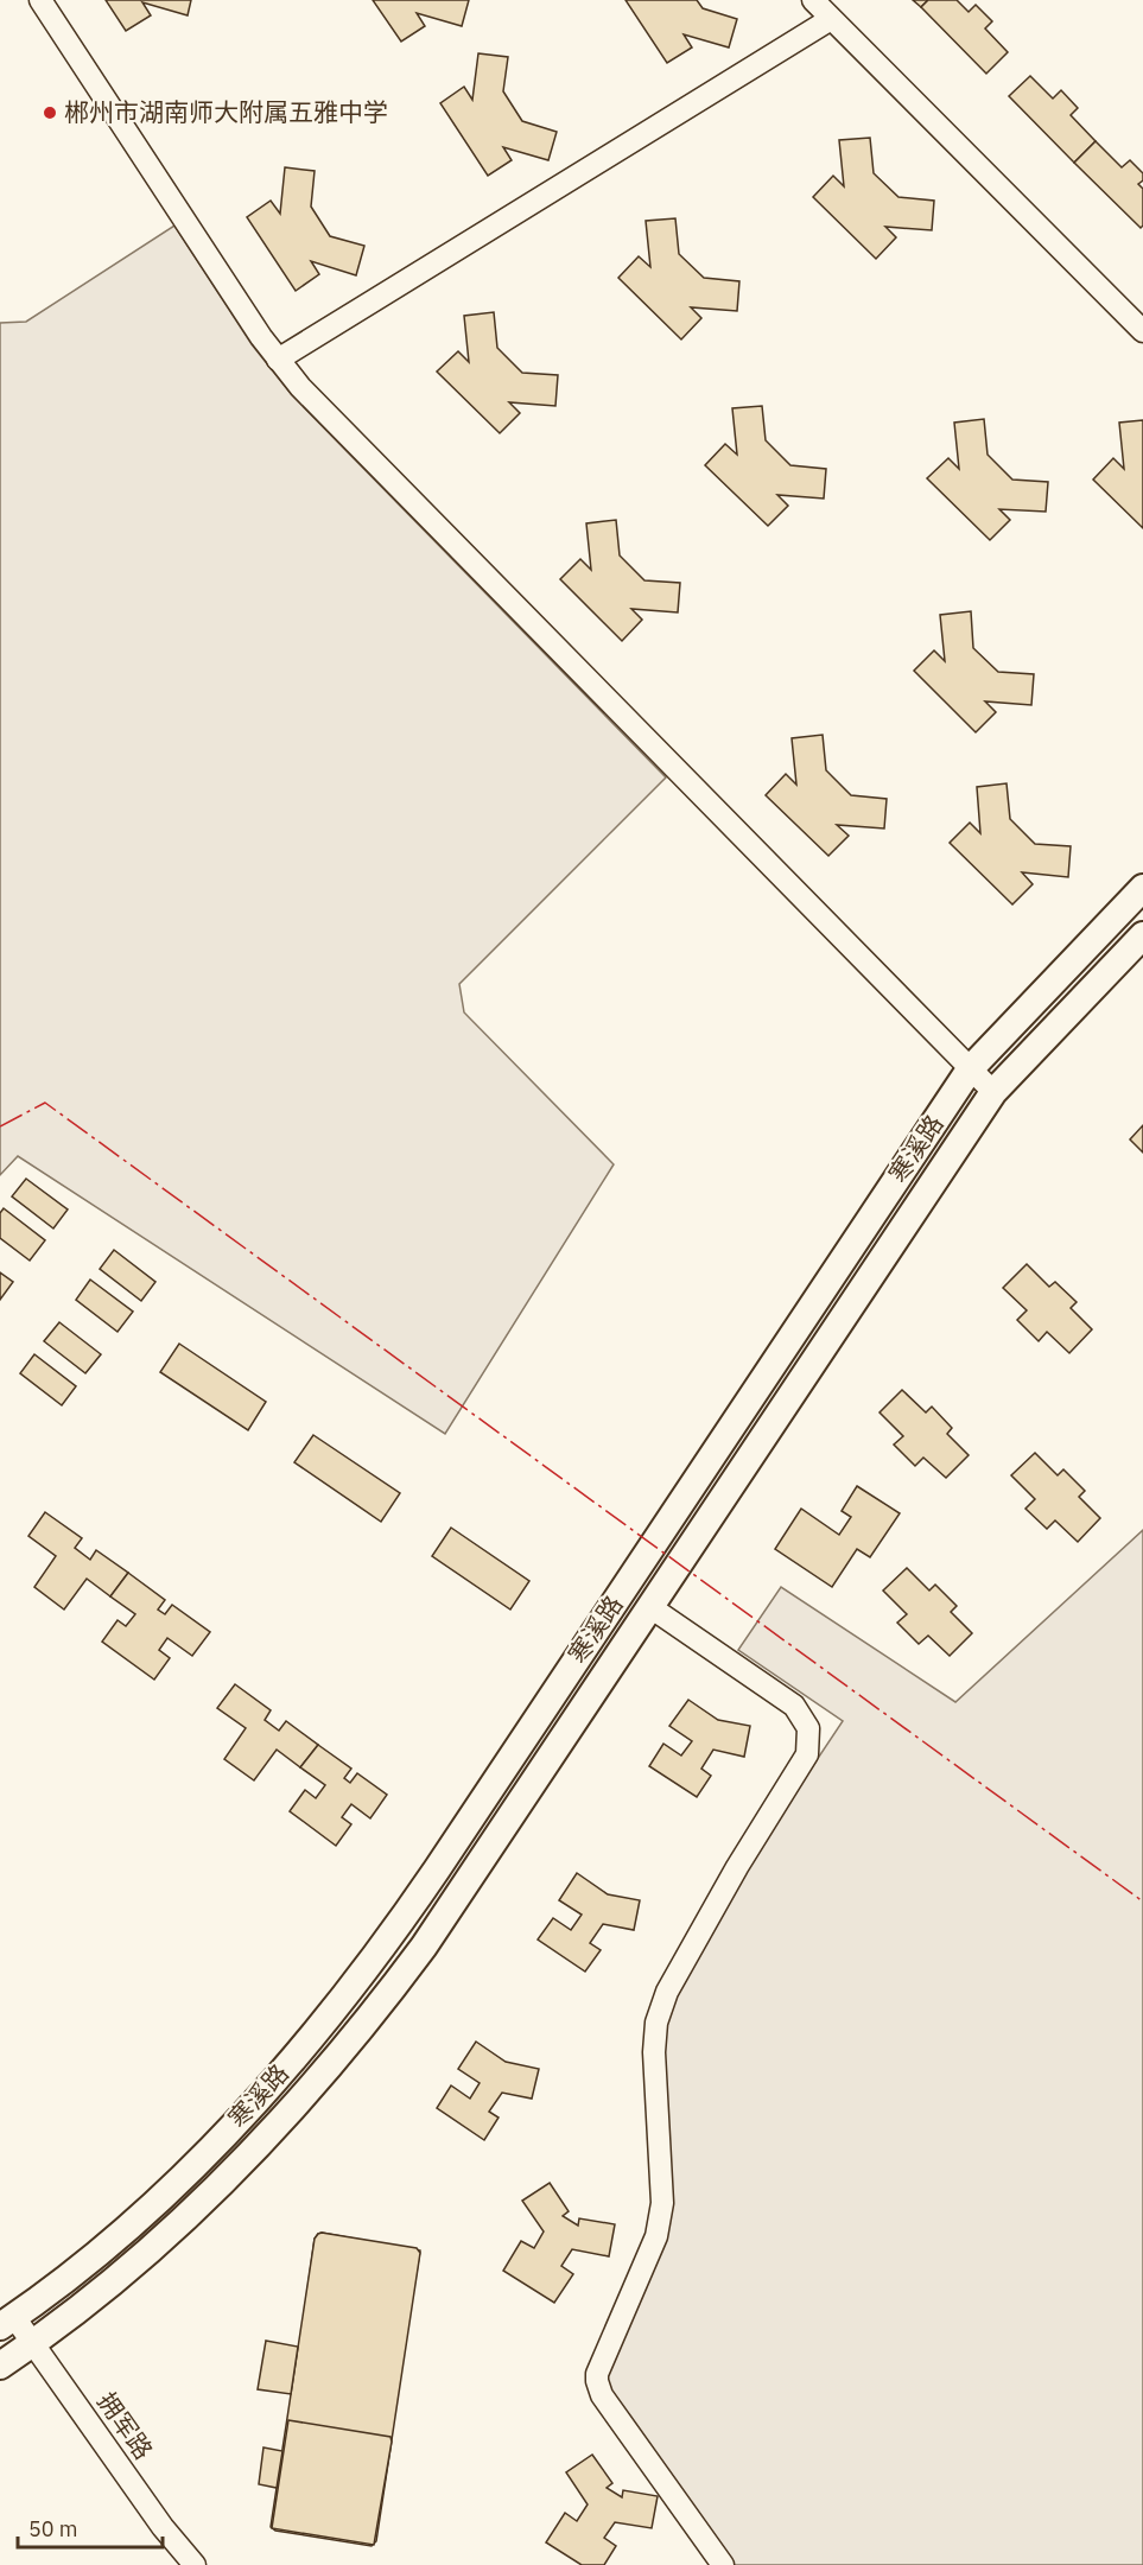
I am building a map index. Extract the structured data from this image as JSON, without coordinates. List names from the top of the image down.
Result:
{
  "streets": {
    "main road": ["寒溪路"],
    "street": ["拥军路"]
  },
  "crossings": [
    ["寒溪路", "拥军路"]
  ],
  "places": ["郴州市湖南师大附属五雅中学"],
  "scale_bar": "50 m"
}
